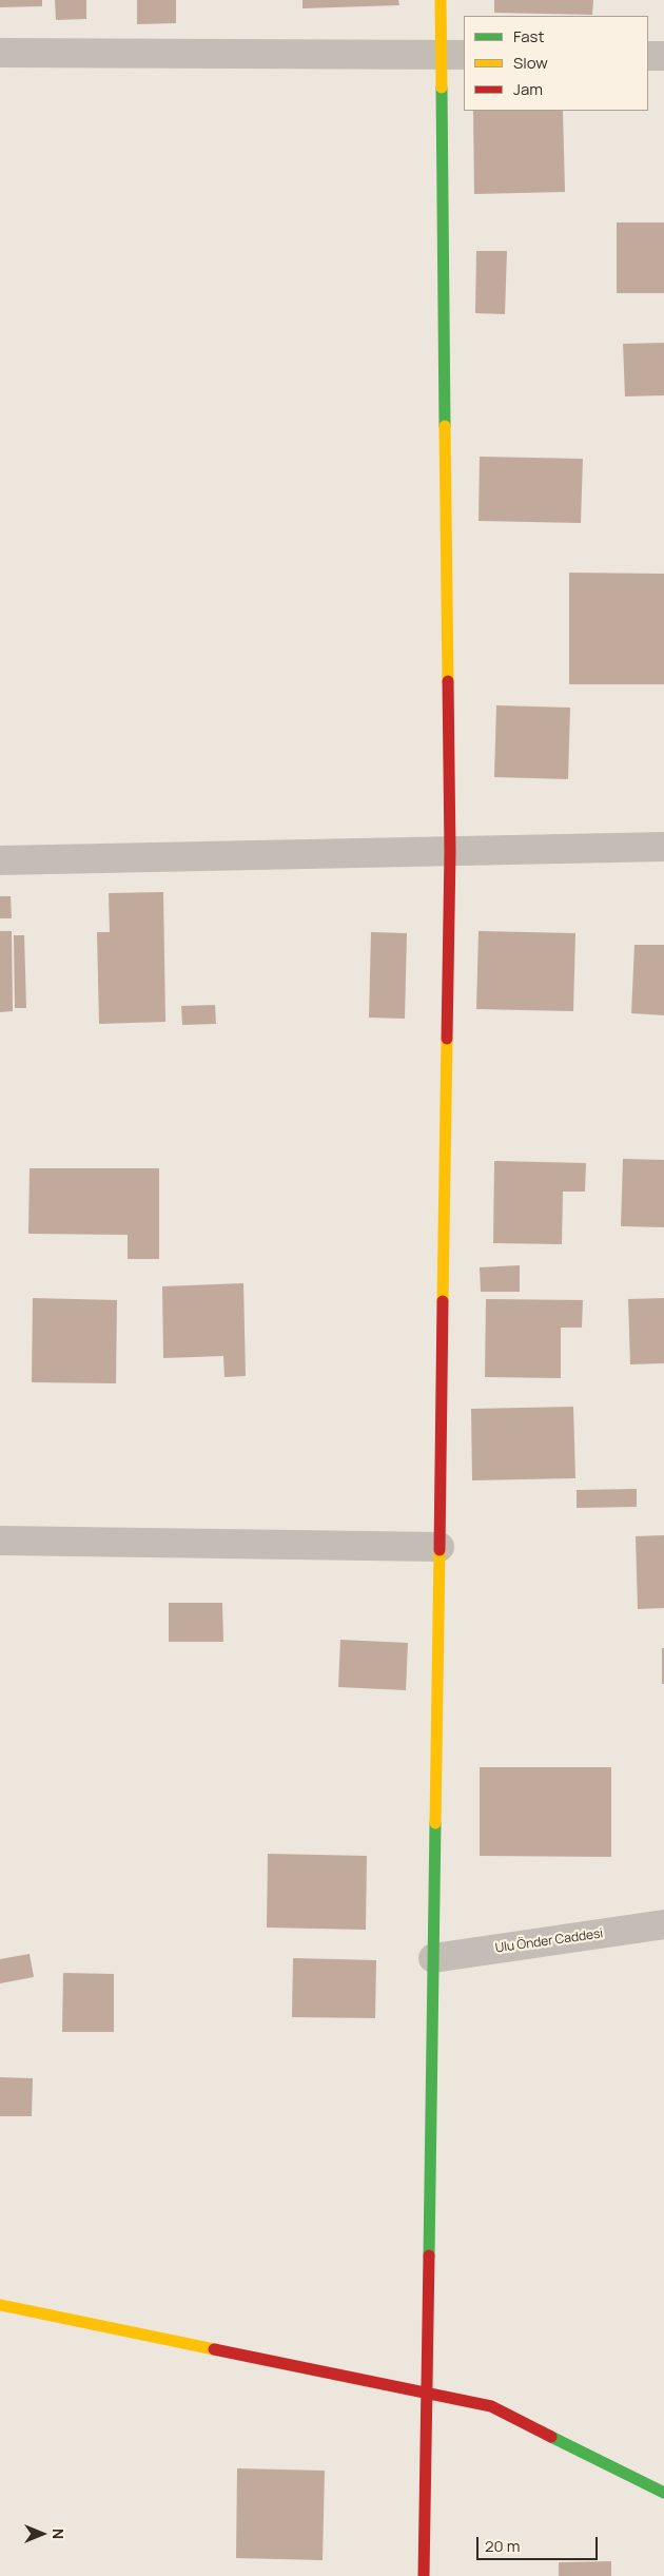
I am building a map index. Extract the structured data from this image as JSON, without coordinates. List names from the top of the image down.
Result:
{
  "streets": {
    "street": ["Ulu Önder Caddesi"]
  },
  "legend": ["Fast", "Slow", "Jam"],
  "scale_bar": "20 m",
  "north": "right"
}
